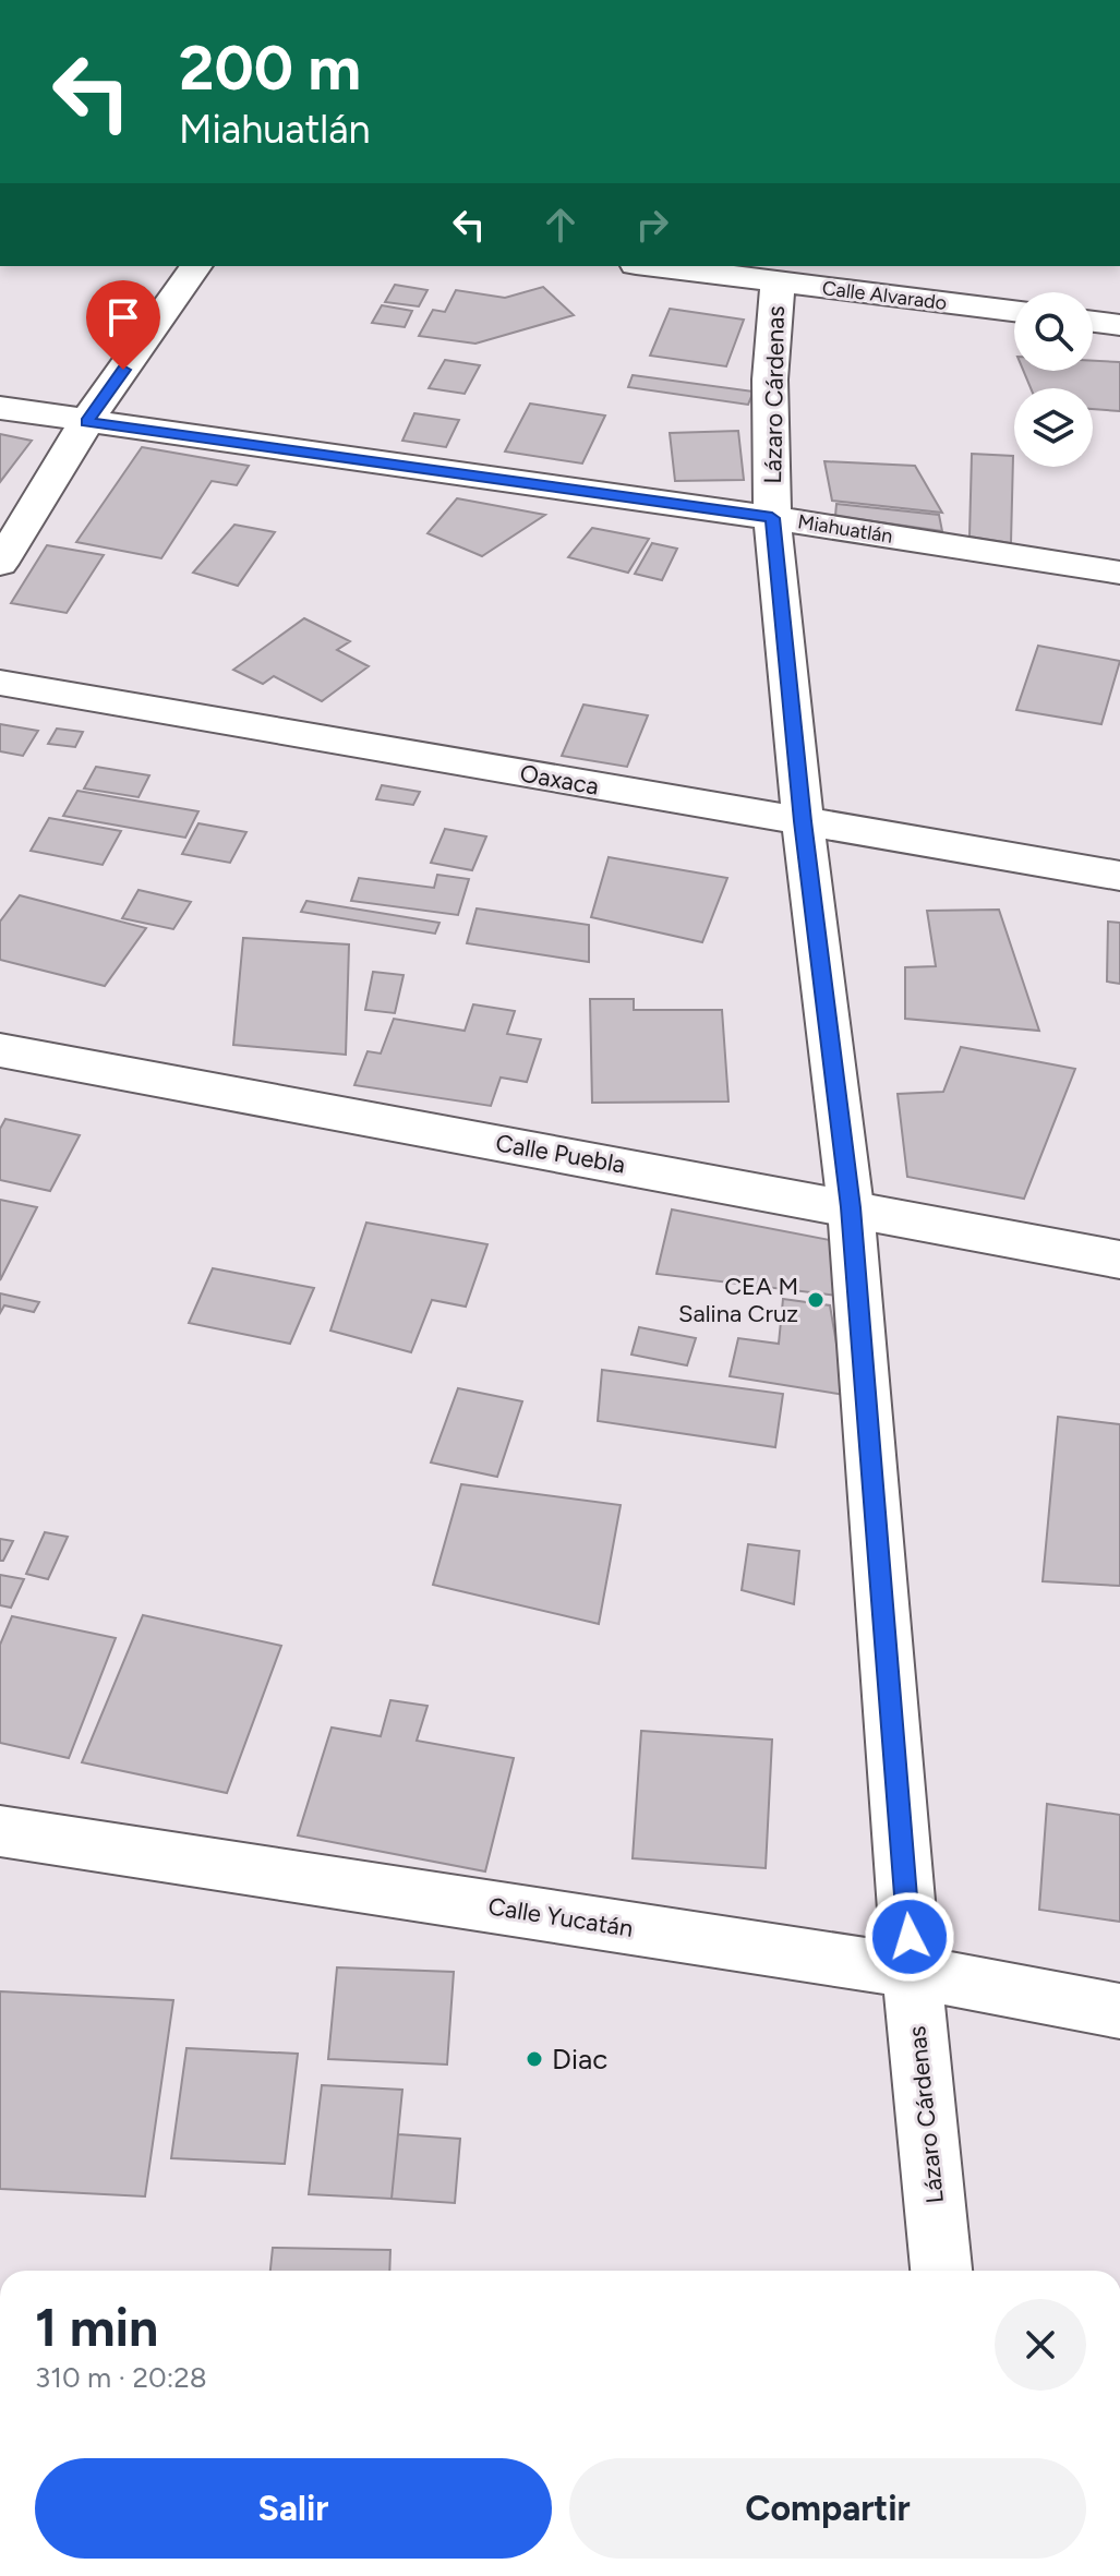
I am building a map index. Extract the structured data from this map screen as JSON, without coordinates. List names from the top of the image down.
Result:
{
  "streets": {
    "street": [
      "Calle Alvarado",
      "Lázaro Cárdenas",
      "Miahuatlán",
      "Oaxaca",
      "Calle Puebla",
      "Calle Yucatán"
    ]
  },
  "crossings": [
    ["Calle Alvarado", "Lázaro Cárdenas"],
    ["Lázaro Cárdenas", "Miahuatlán"],
    ["Lázaro Cárdenas", "Oaxaca"],
    ["Lázaro Cárdenas", "Calle Puebla"],
    ["Lázaro Cárdenas", "Calle Yucatán"]
  ],
  "places": ["CEA M Salina Cruz", "Diac"],
  "page": {
    "turn": ["200 m", "Miahuatlán"],
    "heading": ["1 min", "310 m · 20:28"],
    "buttons": ["Salir", "Compartir"]
  }
}
